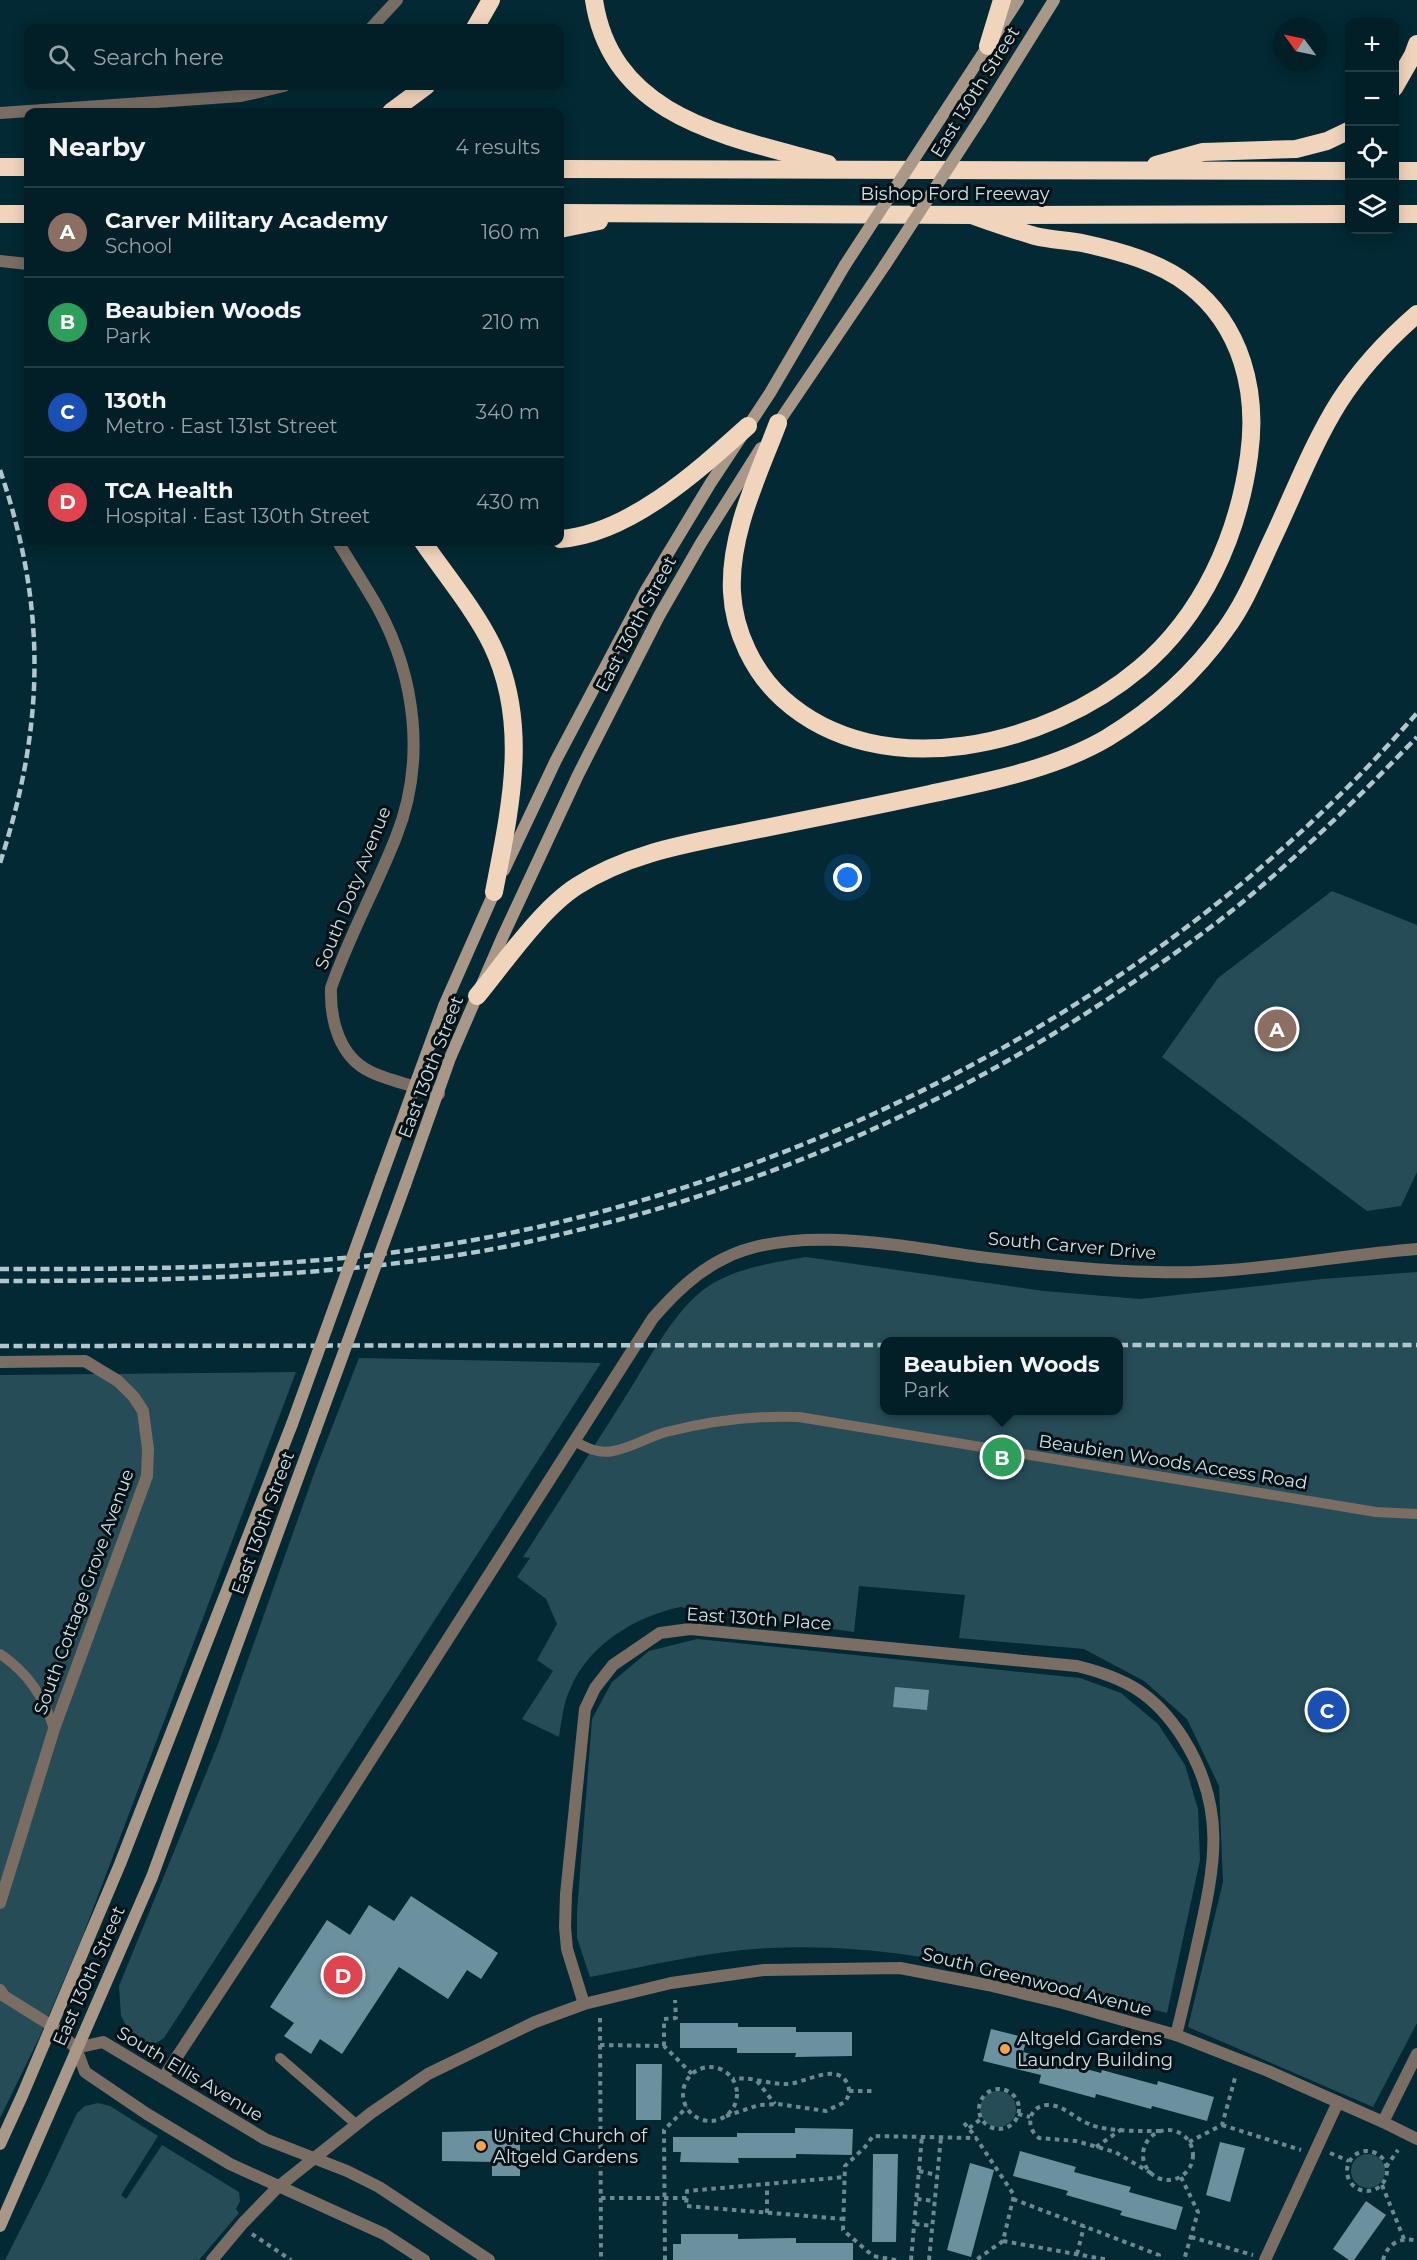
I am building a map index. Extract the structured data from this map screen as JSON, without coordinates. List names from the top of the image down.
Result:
{
  "streets": {
    "highway": ["Bishop Ford Freeway"],
    "main road": ["East 130th Street"],
    "street": [
      "South Doty Avenue",
      "South Carver Drive",
      "South Cottage Grove Avenue",
      "East 130th Place",
      "South Greenwood Avenue",
      "South Ellis Avenue"
    ],
    "lane": ["Beaubien Woods Access Road"]
  },
  "crossings": [
    ["East 130th Street", "South Doty Avenue"],
    ["East 130th Street", "South Ellis Avenue"],
    ["South Carver Drive", "Beaubien Woods Access Road"],
    ["East 130th Place", "South Greenwood Avenue"],
    ["South Greenwood Avenue", "South Ellis Avenue"]
  ],
  "places": ["Altgeld Gardens Laundry Building", "United Church of Altgeld Gardens"],
  "north": "top left",
  "page": {
    "map_buttons": ["+", "−"],
    "search": "Search here",
    "heading": ["Nearby", "4 results"],
    "list": [
      {
        "mark": "A",
        "name": "Carver Military Academy",
        "note": "School",
        "value": "160 m"
      },
      {
        "mark": "B",
        "name": "Beaubien Woods",
        "note": "Park",
        "value": "210 m"
      },
      {
        "mark": "C",
        "name": "130th",
        "note": "Metro · East 131st Street",
        "value": "340 m"
      },
      {
        "mark": "D",
        "name": "TCA Health",
        "note": "Hospital · East 130th Street",
        "value": "430 m"
      }
    ],
    "pins": [
      "A",
      "B",
      "C",
      "D"
    ],
    "popup": ["Beaubien Woods", "Park"]
  }
}
